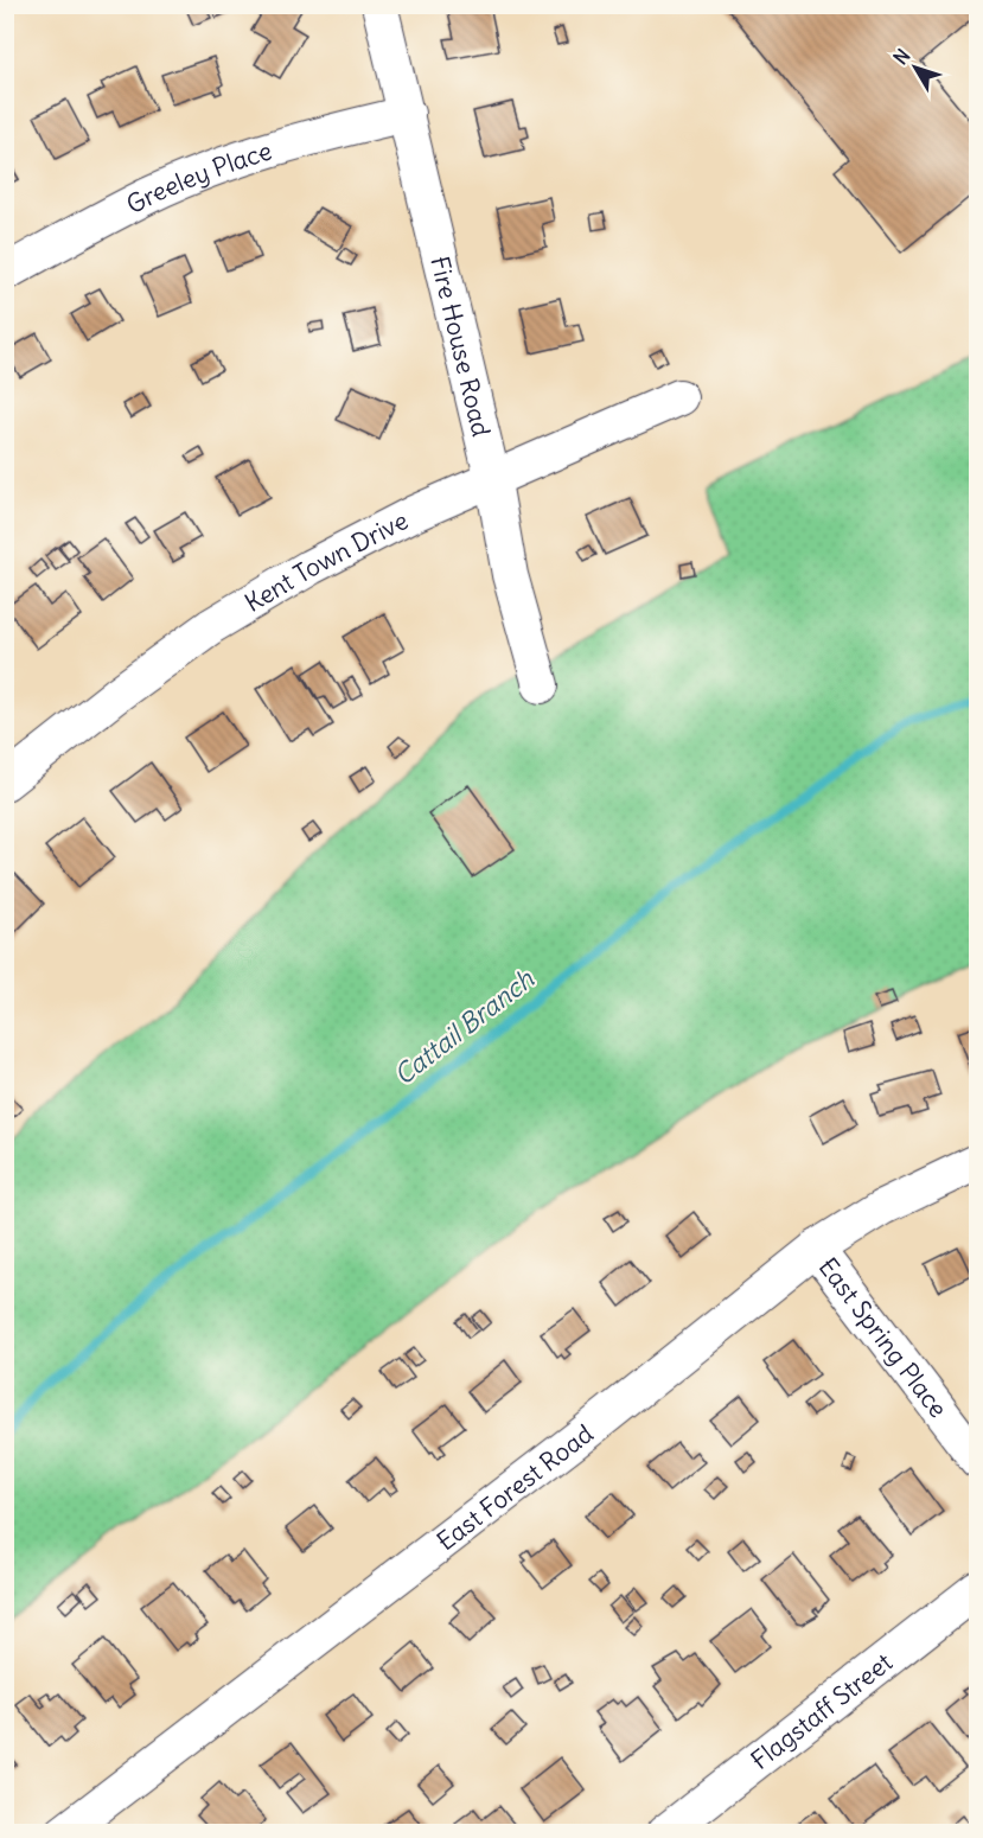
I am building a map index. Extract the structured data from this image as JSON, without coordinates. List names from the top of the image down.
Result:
{
  "streets": {
    "street": [
      "Greeley Place",
      "Fire House Road",
      "Kent Town Drive",
      "East Spring Place",
      "East Forest Road",
      "Flagstaff Street"
    ]
  },
  "crossings": [
    ["Greeley Place", "Fire House Road"],
    ["Fire House Road", "Kent Town Drive"],
    ["East Spring Place", "East Forest Road"]
  ],
  "water": ["Cattail Branch"],
  "north": "top left"
}
